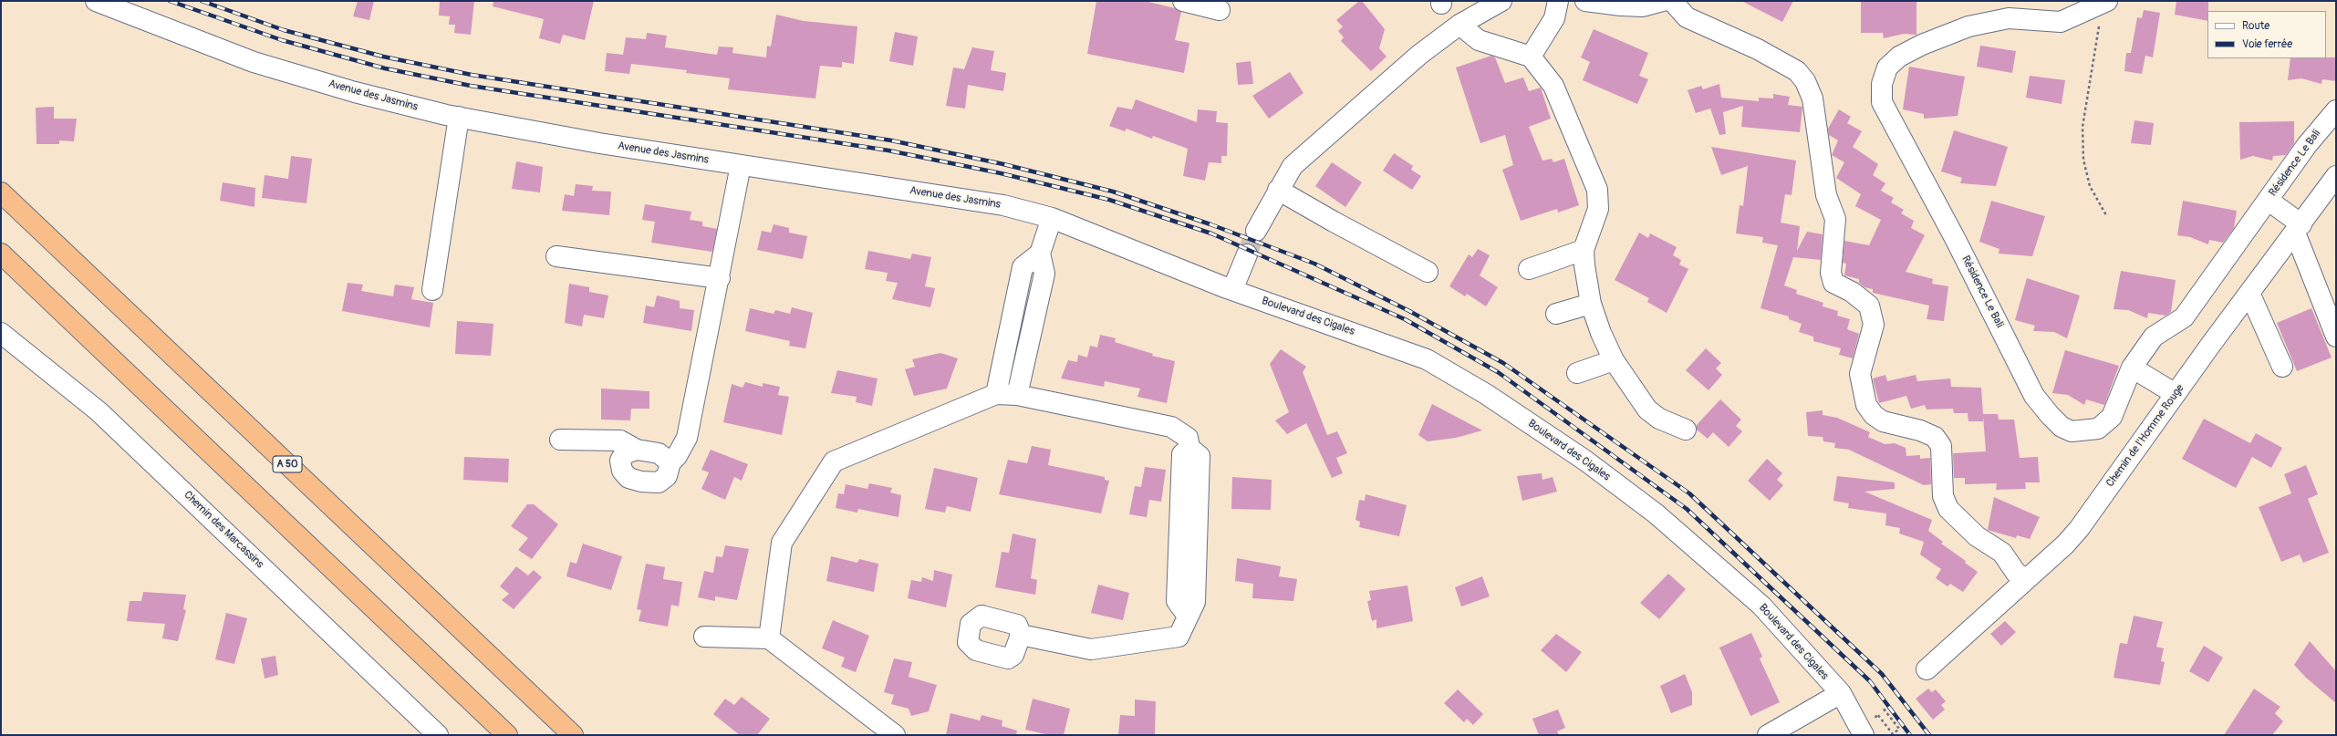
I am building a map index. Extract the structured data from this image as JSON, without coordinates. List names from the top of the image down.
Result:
{
  "streets": {
    "highway": ["A 50"],
    "street": [
      "Avenue des Jasmins",
      "Résidence Le Bali",
      "Boulevard des Cigales",
      "Chemin de l'Homme Rouge",
      "Chemin des Marcassins"
    ]
  },
  "crossings": [
    ["Avenue des Jasmins", "Boulevard des Cigales"],
    ["Résidence Le Bali", "Chemin de l'Homme Rouge"]
  ],
  "legend": ["Route", "Voie ferrée"]
}
